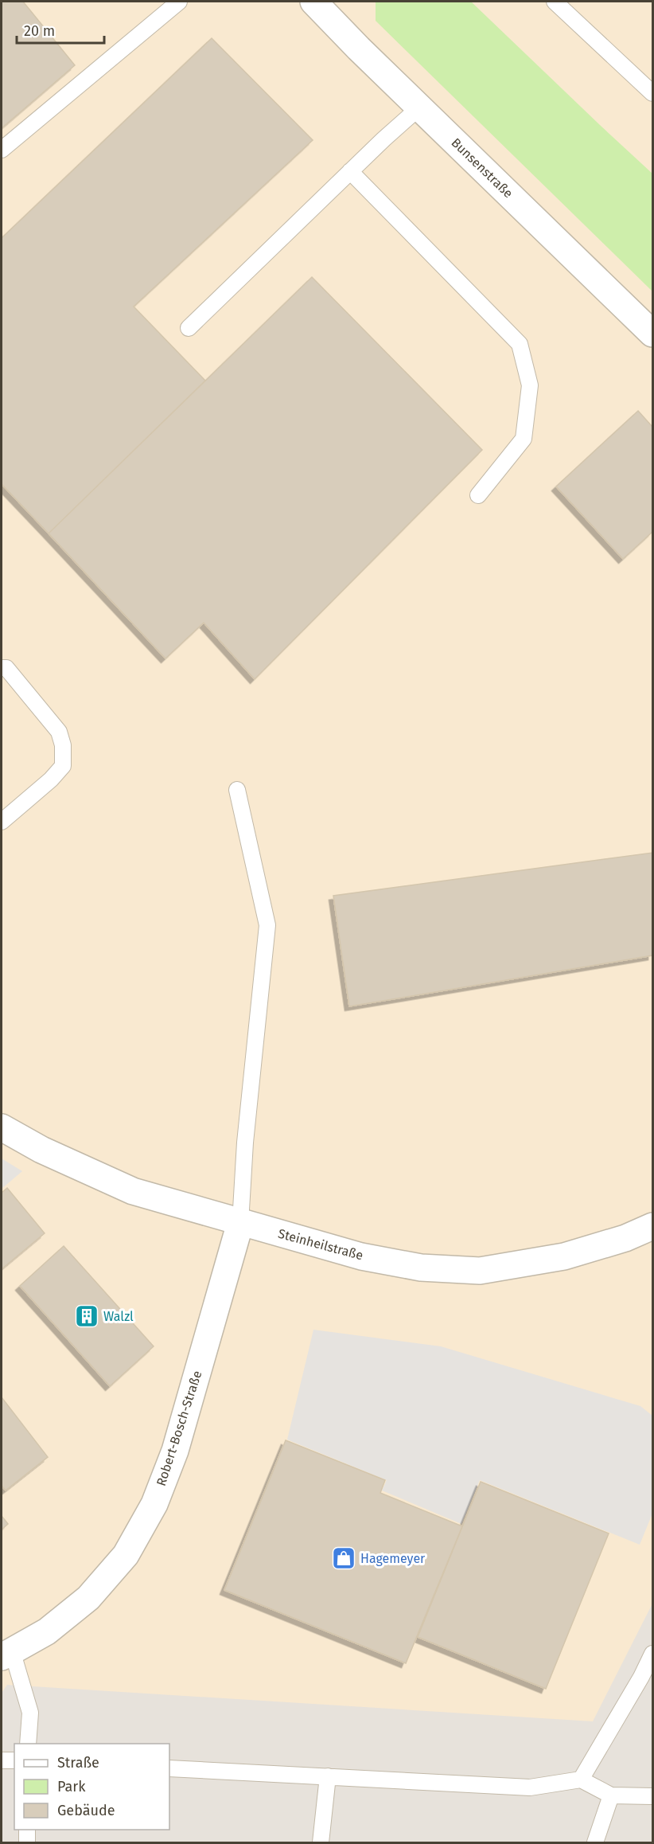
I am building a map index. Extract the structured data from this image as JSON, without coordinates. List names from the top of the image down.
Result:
{
  "streets": {
    "street": ["Bunsenstraße", "Steinheilstraße", "Robert-Bosch-Straße"]
  },
  "crossings": [
    ["Steinheilstraße", "Robert-Bosch-Straße"]
  ],
  "places": {
    "building": ["Walzl"],
    "shop": ["Hagemeyer"]
  },
  "legend": ["Straße", "Park", "Gebäude"],
  "scale_bar": "20 m"
}
